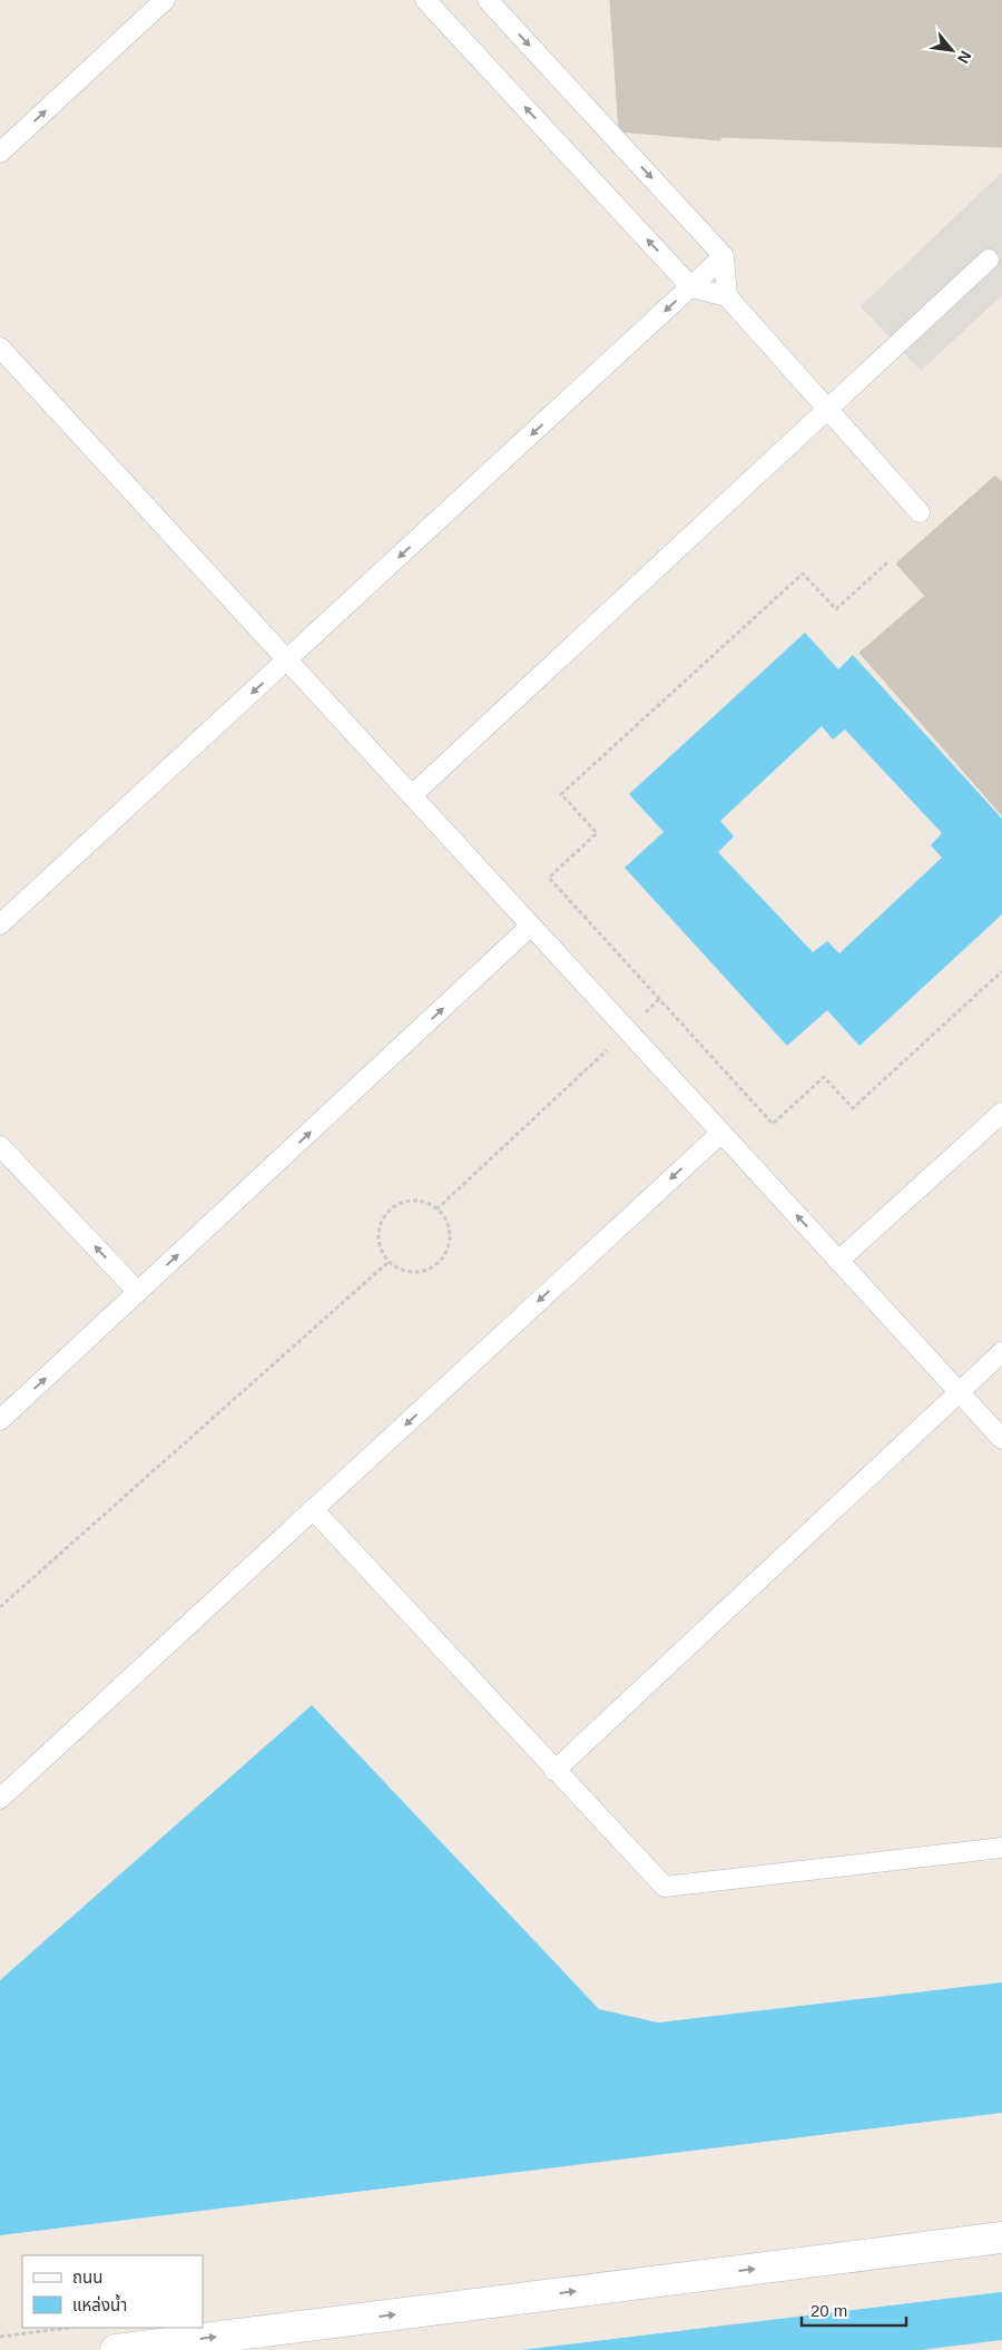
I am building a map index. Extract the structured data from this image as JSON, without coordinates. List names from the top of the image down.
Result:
{
  "legend": ["ถนน", "แหล่งน้ำ"],
  "scale_bar": "20 m",
  "north": "bottom right"
}
